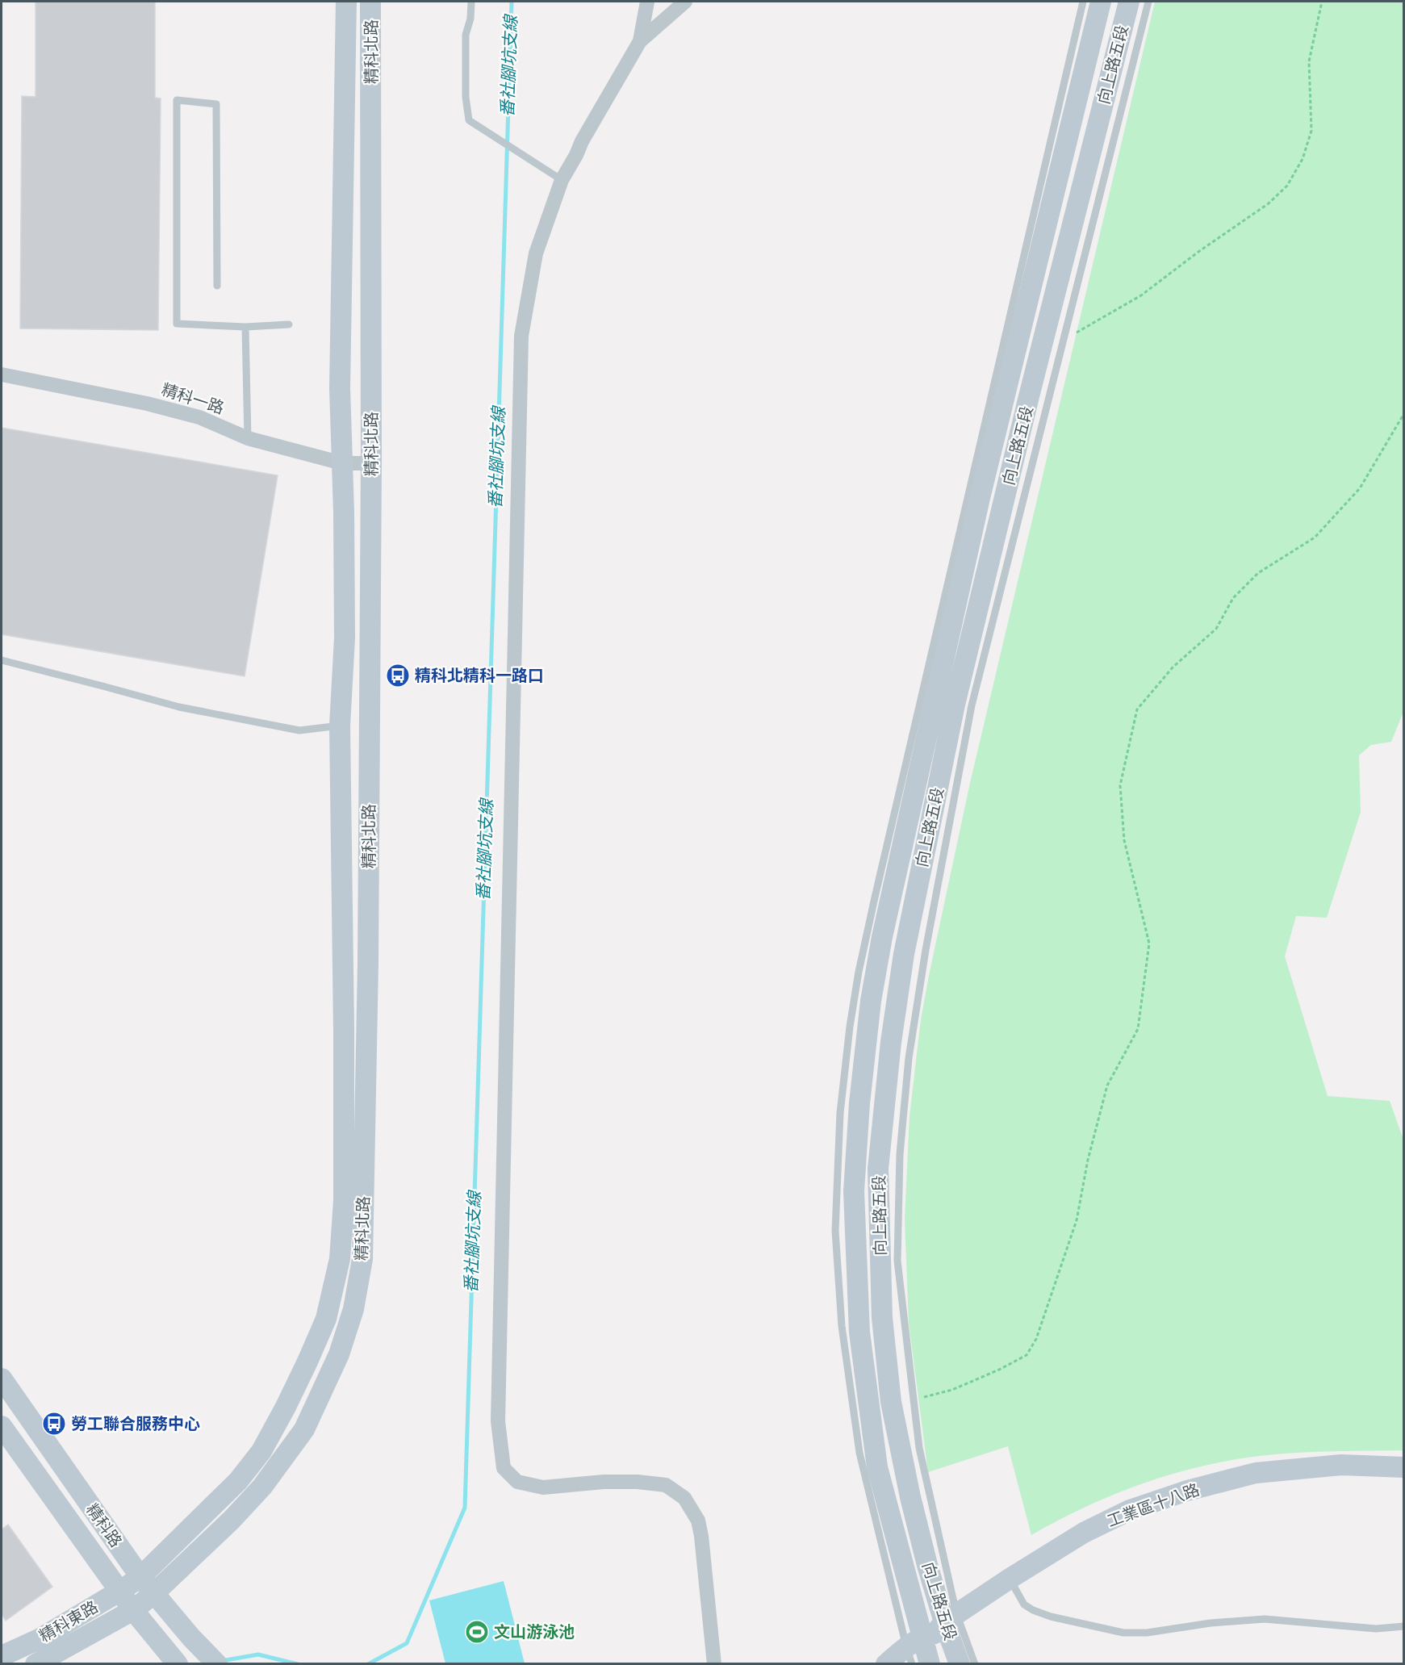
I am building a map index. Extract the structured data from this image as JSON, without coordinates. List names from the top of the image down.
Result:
{
  "streets": {
    "street": [
      "精科北路",
      "向上路五段",
      "精科一路",
      "工業區十八路",
      "精科路",
      "精科東路"
    ]
  },
  "crossings": [
    ["精科北路", "精科一路"],
    ["精科北路", "精科路"],
    ["精科北路", "精科東路"],
    ["向上路五段", "工業區十八路"],
    ["精科路", "精科東路"]
  ],
  "water": ["番社腳坑支線"],
  "places": {
    "bus stop": ["精科北精科一路口", "勞工聯合服務中心"],
    "sports": ["文山游泳池"]
  }
}
